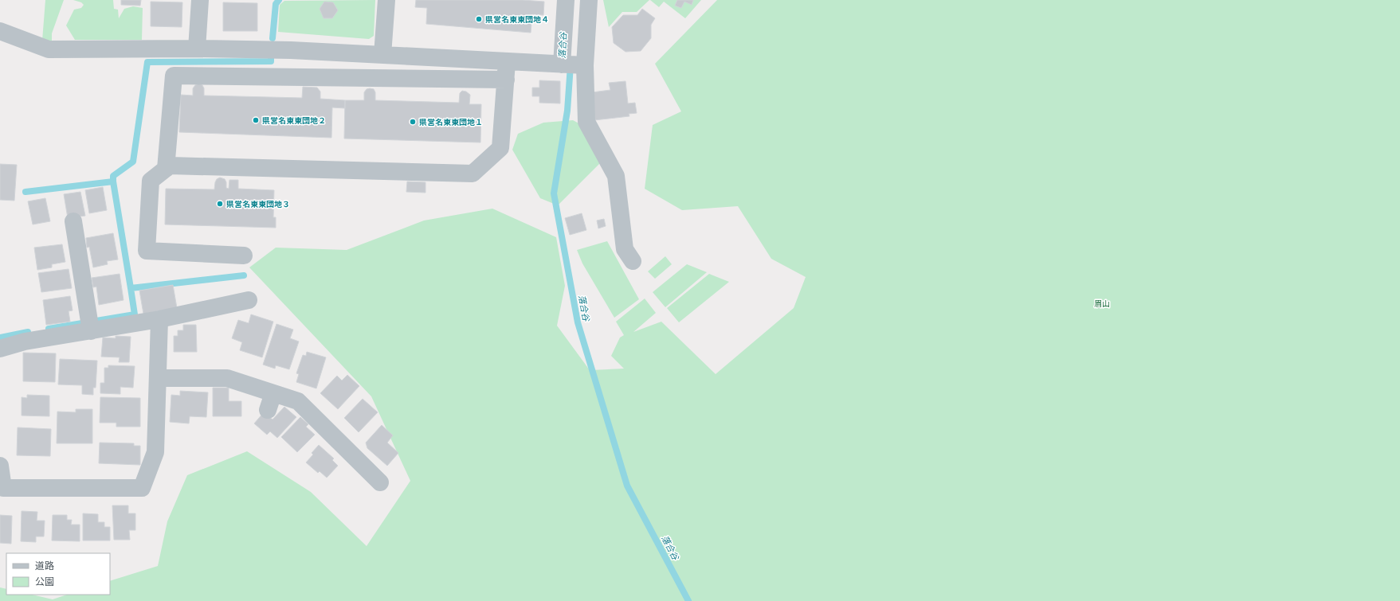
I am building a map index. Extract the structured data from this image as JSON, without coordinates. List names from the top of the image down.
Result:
{
  "water": ["落合谷"],
  "parks": ["眉山"],
  "places": [
    "県営名東東団地４",
    "県営名東東団地２",
    "県営名東東団地１",
    "県営名東東団地３"
  ],
  "legend": ["道路", "公園"]
}
